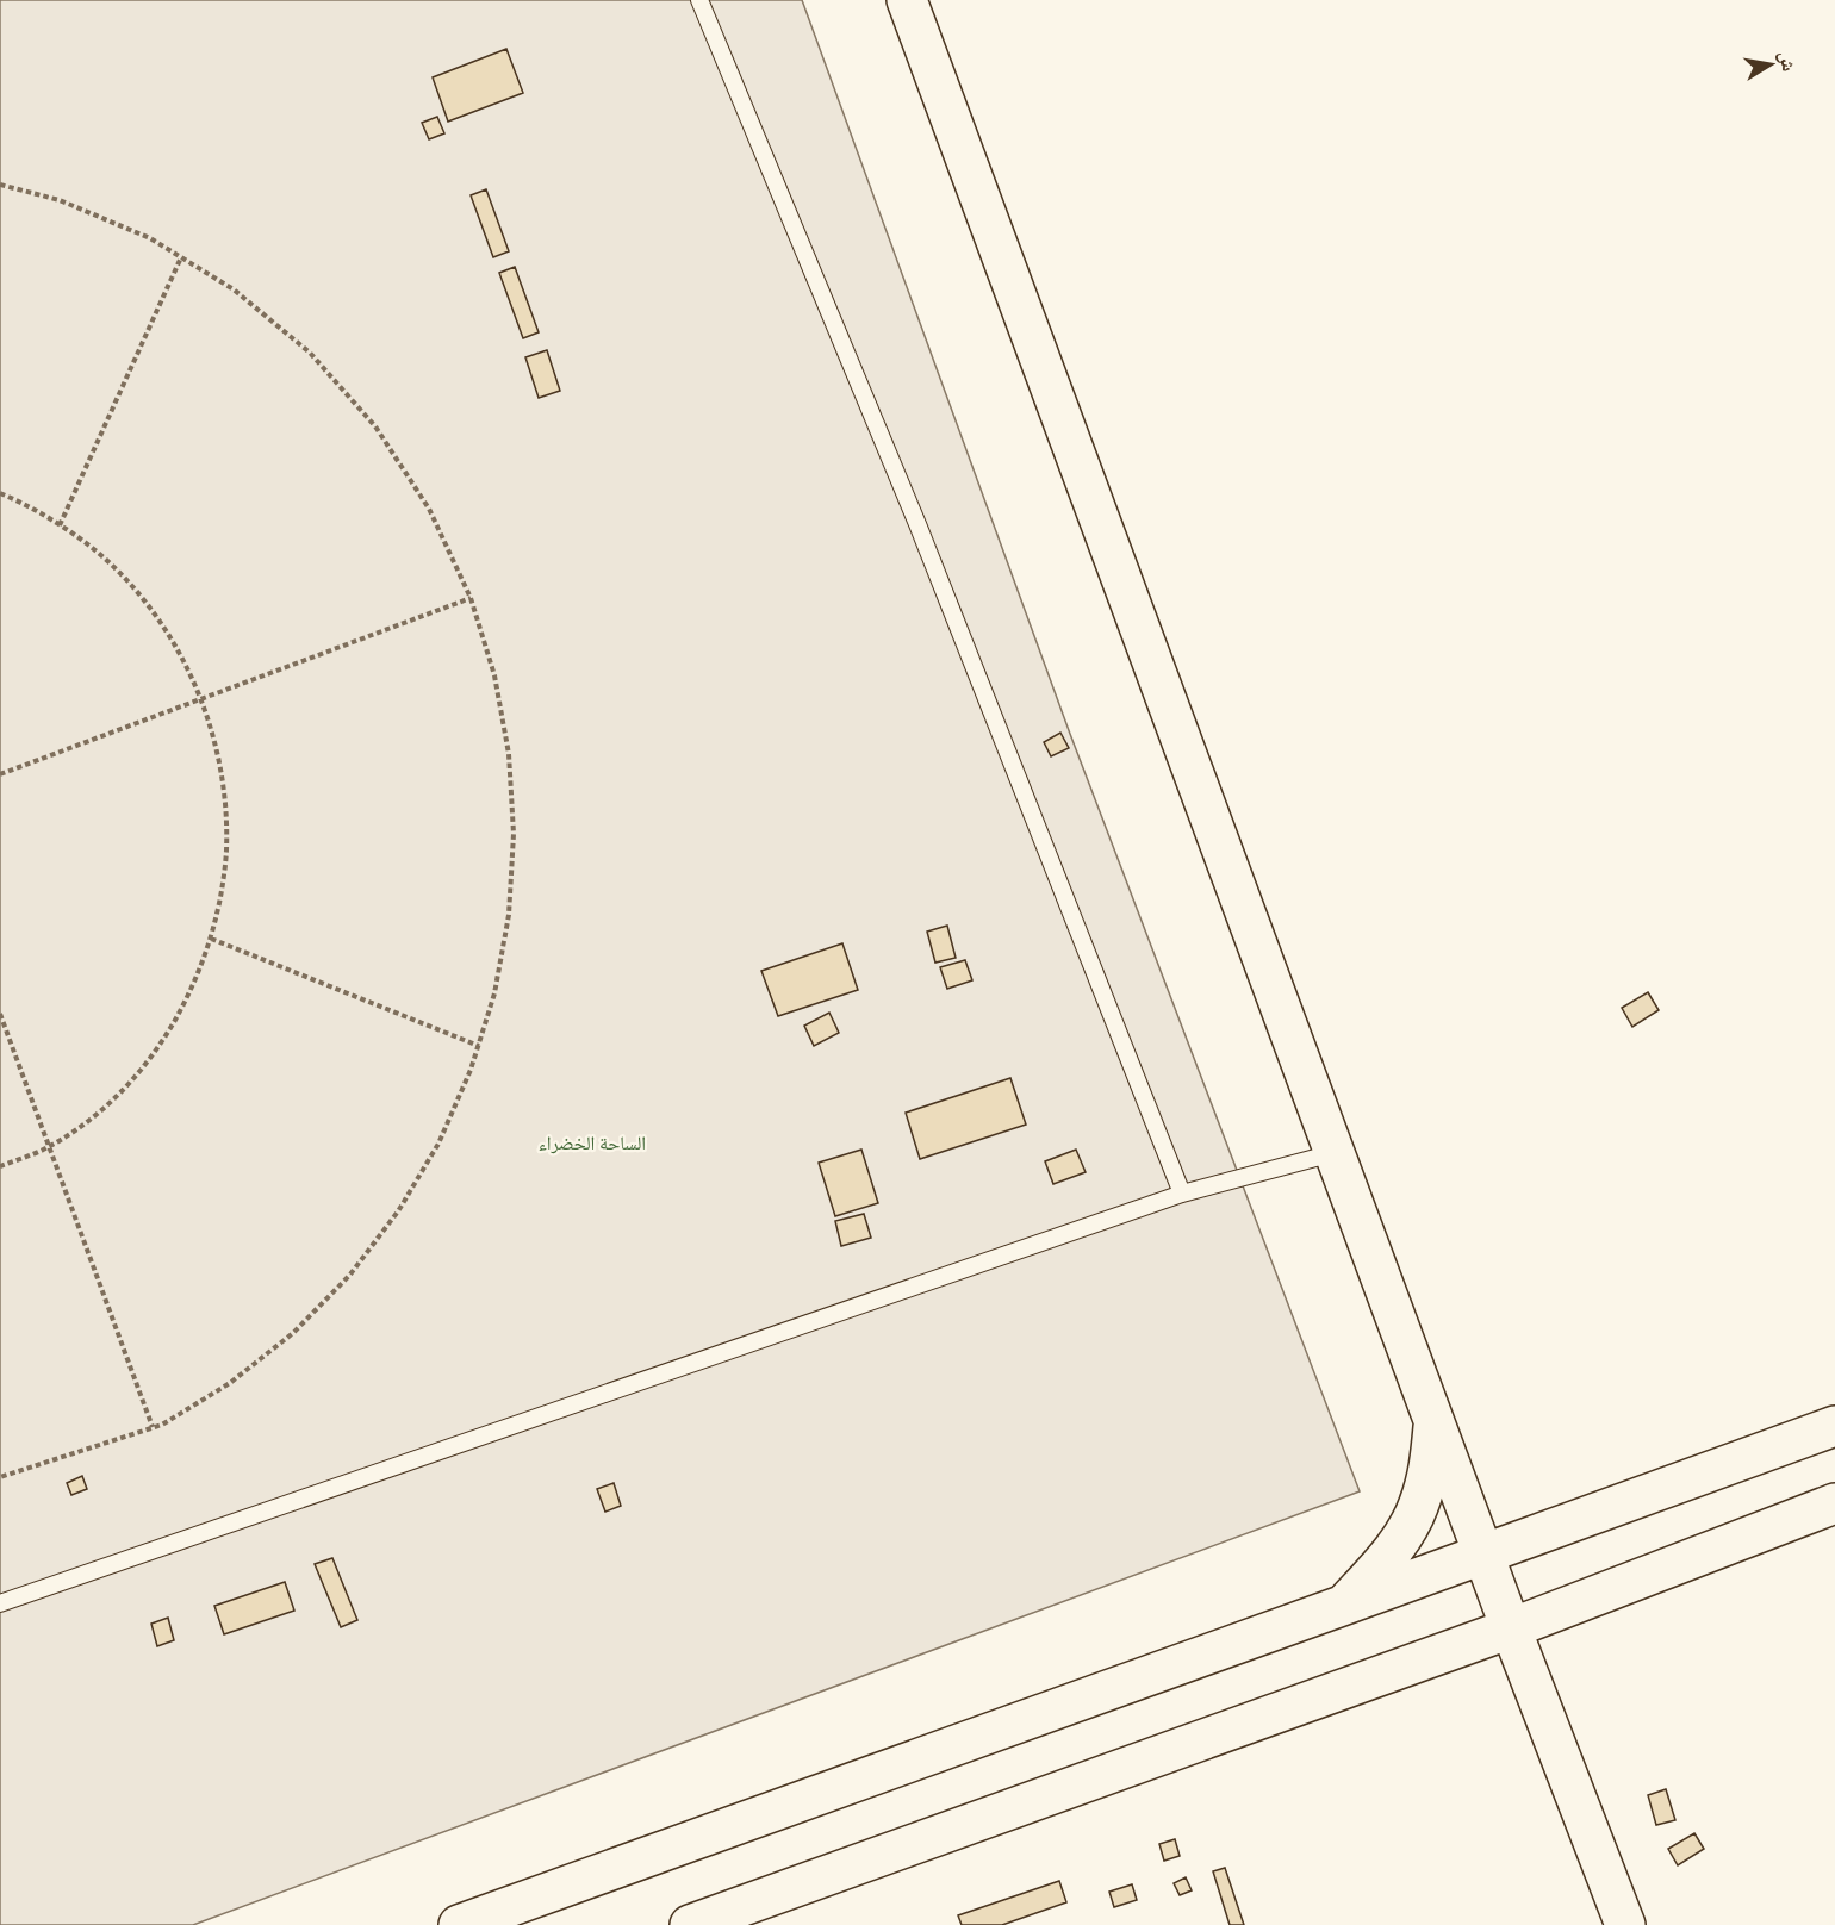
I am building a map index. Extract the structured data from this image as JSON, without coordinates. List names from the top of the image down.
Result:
{
  "parks": ["الساحة الخضراء"],
  "north": "right"
}
